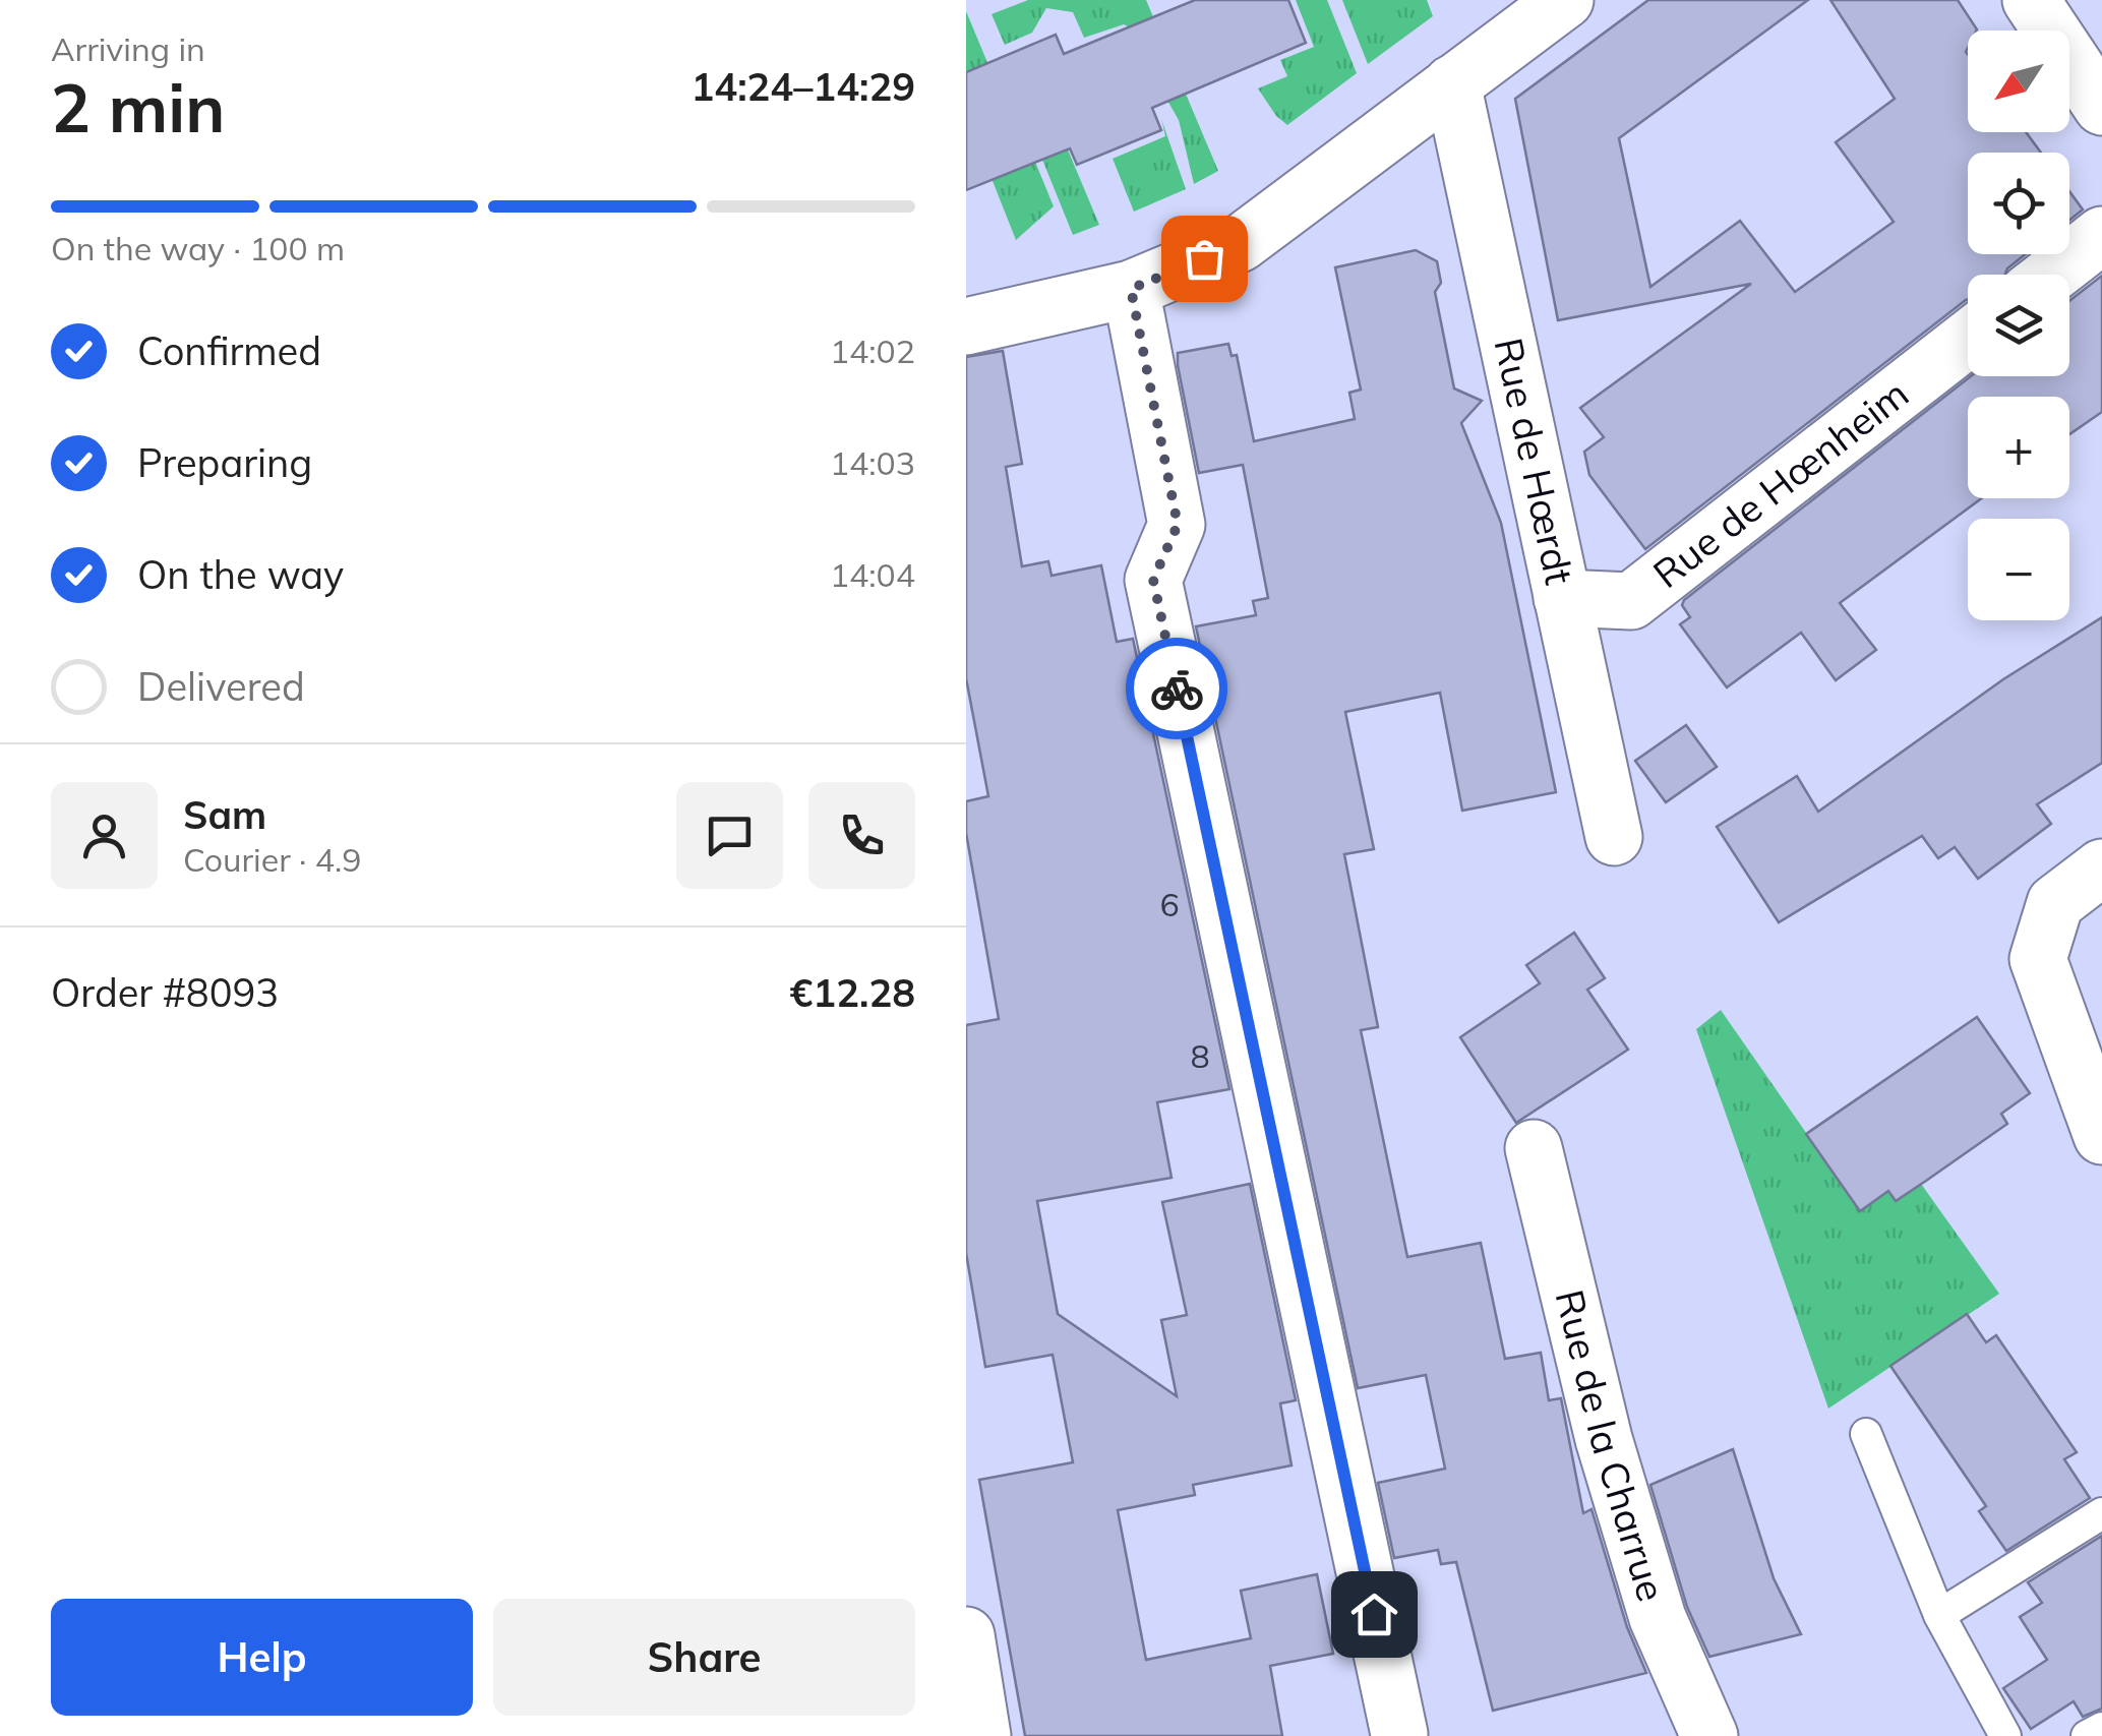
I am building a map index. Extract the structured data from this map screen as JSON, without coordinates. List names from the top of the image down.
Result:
{
  "streets": {
    "street": ["Rue de Hœrdt", "Rue de Hœnheim", "Rue de la Charrue"]
  },
  "crossings": [
    ["Rue de Hœrdt", "Rue de Hœnheim"]
  ],
  "house_numbers": ["6", "8"],
  "north": "bottom left",
  "page": {
    "heading": ["2 min", "Arriving in", "14:24–14:29"],
    "panel": [
      "Sam",
      "Courier · 4.9",
      "Order #8093",
      "€12.28"
    ],
    "map_buttons": ["+", "−"],
    "bar": "On the way · 100 m",
    "list": [
      ["Confirmed", "14:02"],
      ["Preparing", "14:03"],
      ["On the way", "14:04"],
      "Delivered"
    ],
    "buttons": ["Help", "Share"]
  }
}
